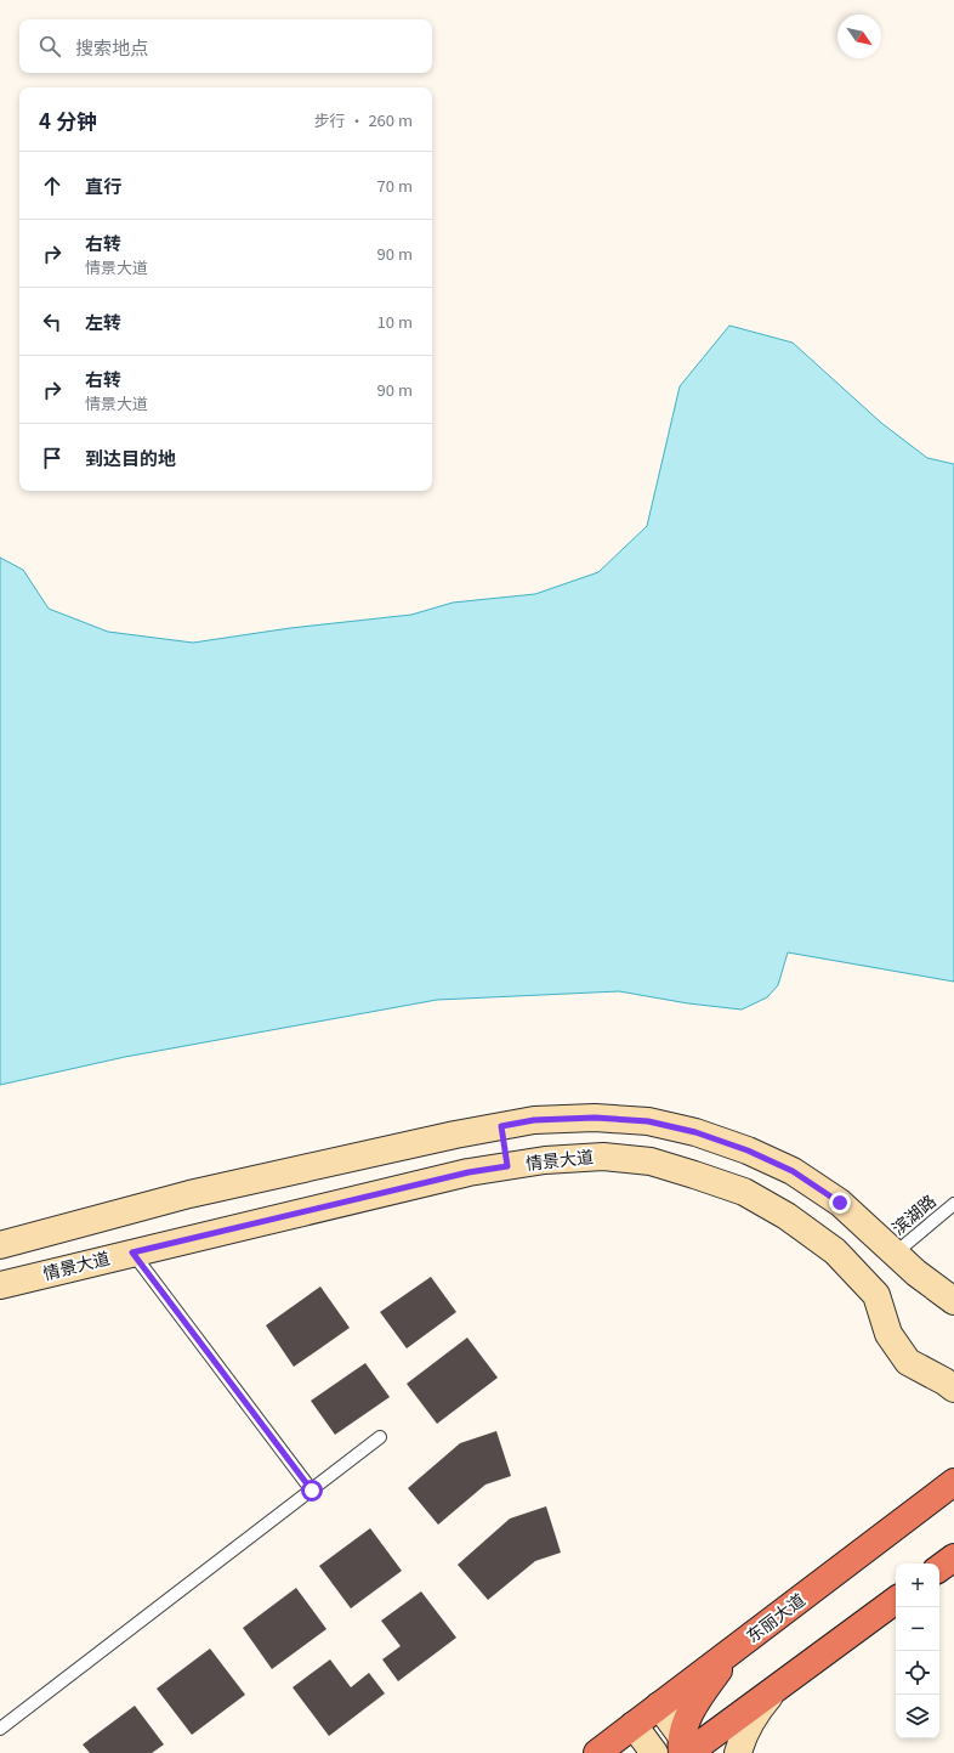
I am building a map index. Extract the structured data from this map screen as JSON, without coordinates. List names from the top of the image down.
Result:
{
  "streets": {
    "highway": ["东丽大道"],
    "street": ["情景大道"],
    "lane": ["滨湖路"]
  },
  "north": "bottom right",
  "page": {
    "search": "搜索地点",
    "heading": ["4 分钟", "步行 · 260 m"],
    "list": [
      ["直行", "70 m"],
      ["右转", "情景大道", "90 m"],
      ["左转", "10 m"],
      ["右转", "情景大道", "90 m"],
      "到达目的地"
    ],
    "map_buttons": ["+", "−"]
  }
}
